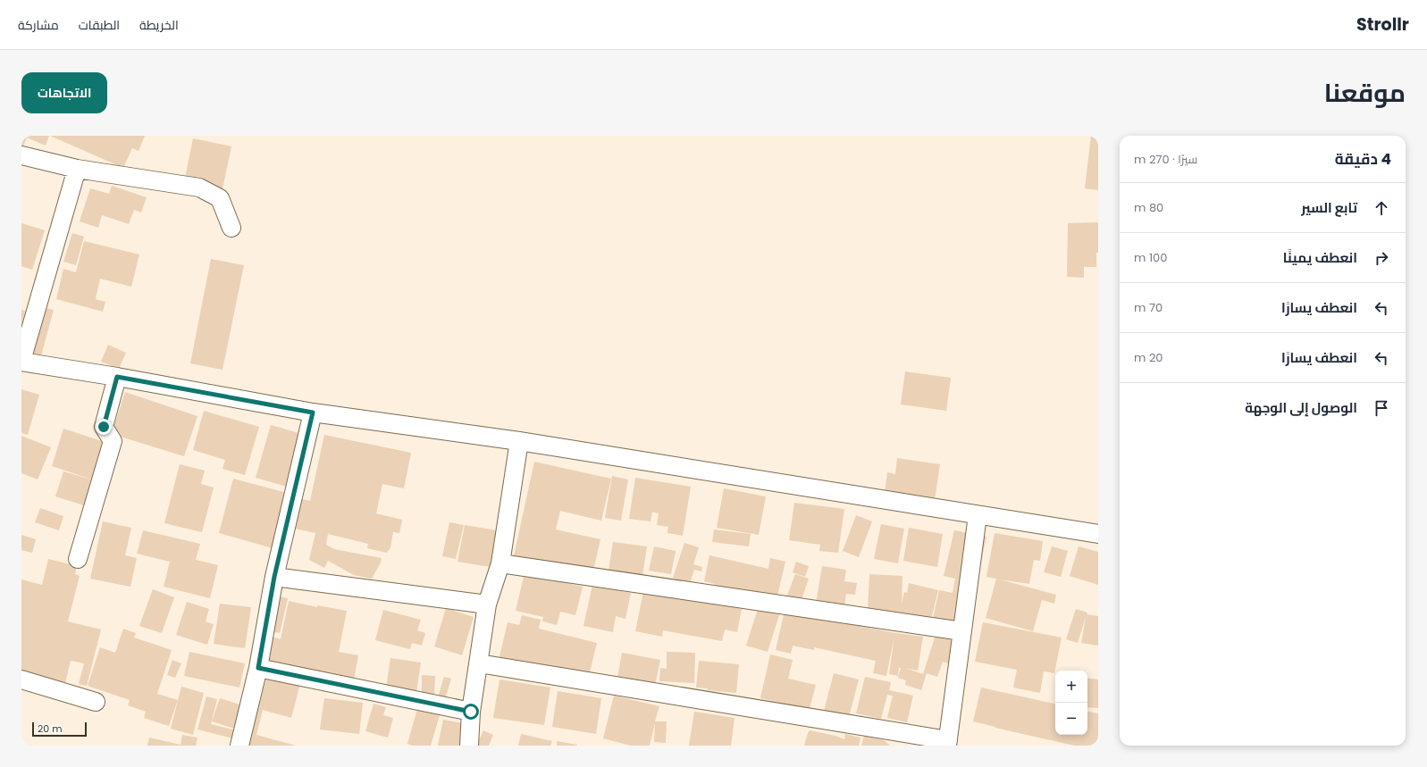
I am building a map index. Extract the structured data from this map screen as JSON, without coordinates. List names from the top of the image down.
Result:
{
  "scale_bar": "20 m",
  "page": {
    "header": "Strollr",
    "nav": ["الخريطة", "الطبقات", "مشاركة"],
    "title": "موقعنا",
    "buttons": "الاتجاهات",
    "heading": ["4 دقيقة", "سيرًا · 270 m"],
    "list": [
      ["تابع السير", "80 m"],
      ["انعطف يمينًا", "100 m"],
      ["انعطف يسارًا", "70 m"],
      ["انعطف يسارًا", "20 m"],
      "الوصول إلى الوجهة"
    ],
    "map_buttons": ["+", "−"],
    "scale": "20 m"
  }
}
